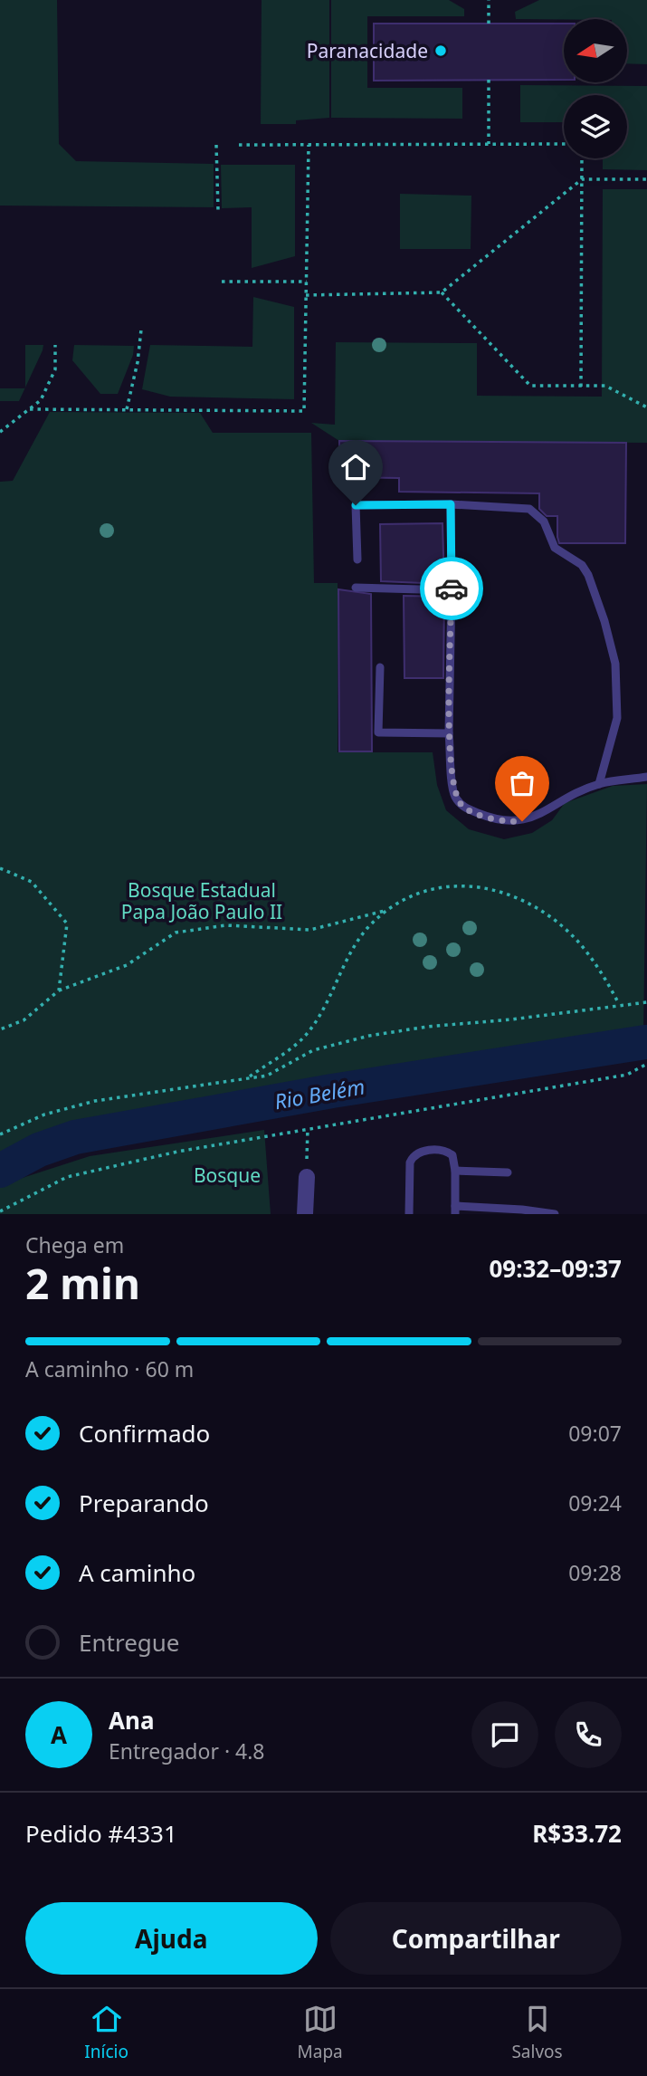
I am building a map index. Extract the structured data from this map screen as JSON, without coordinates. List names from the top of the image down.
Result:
{
  "water": ["Rio Belém"],
  "parks": ["Bosque Estadual Papa João Paulo II", "Bosque"],
  "places": ["Paranacidade"],
  "north": "left",
  "page": {
    "heading": ["2 min", "Chega em", "09:32–09:37"],
    "panel": [
      "Ana",
      "Entregador · 4.8",
      "Pedido #4331",
      "R$33.72"
    ],
    "bar": "A caminho · 60 m",
    "list": [
      ["Confirmado", "09:07"],
      ["Preparando", "09:24"],
      ["A caminho", "09:28"],
      "Entregue"
    ],
    "round": "A",
    "buttons": ["Ajuda", "Compartilhar"],
    "tabs": ["Início", "Mapa", "Salvos"]
  }
}
